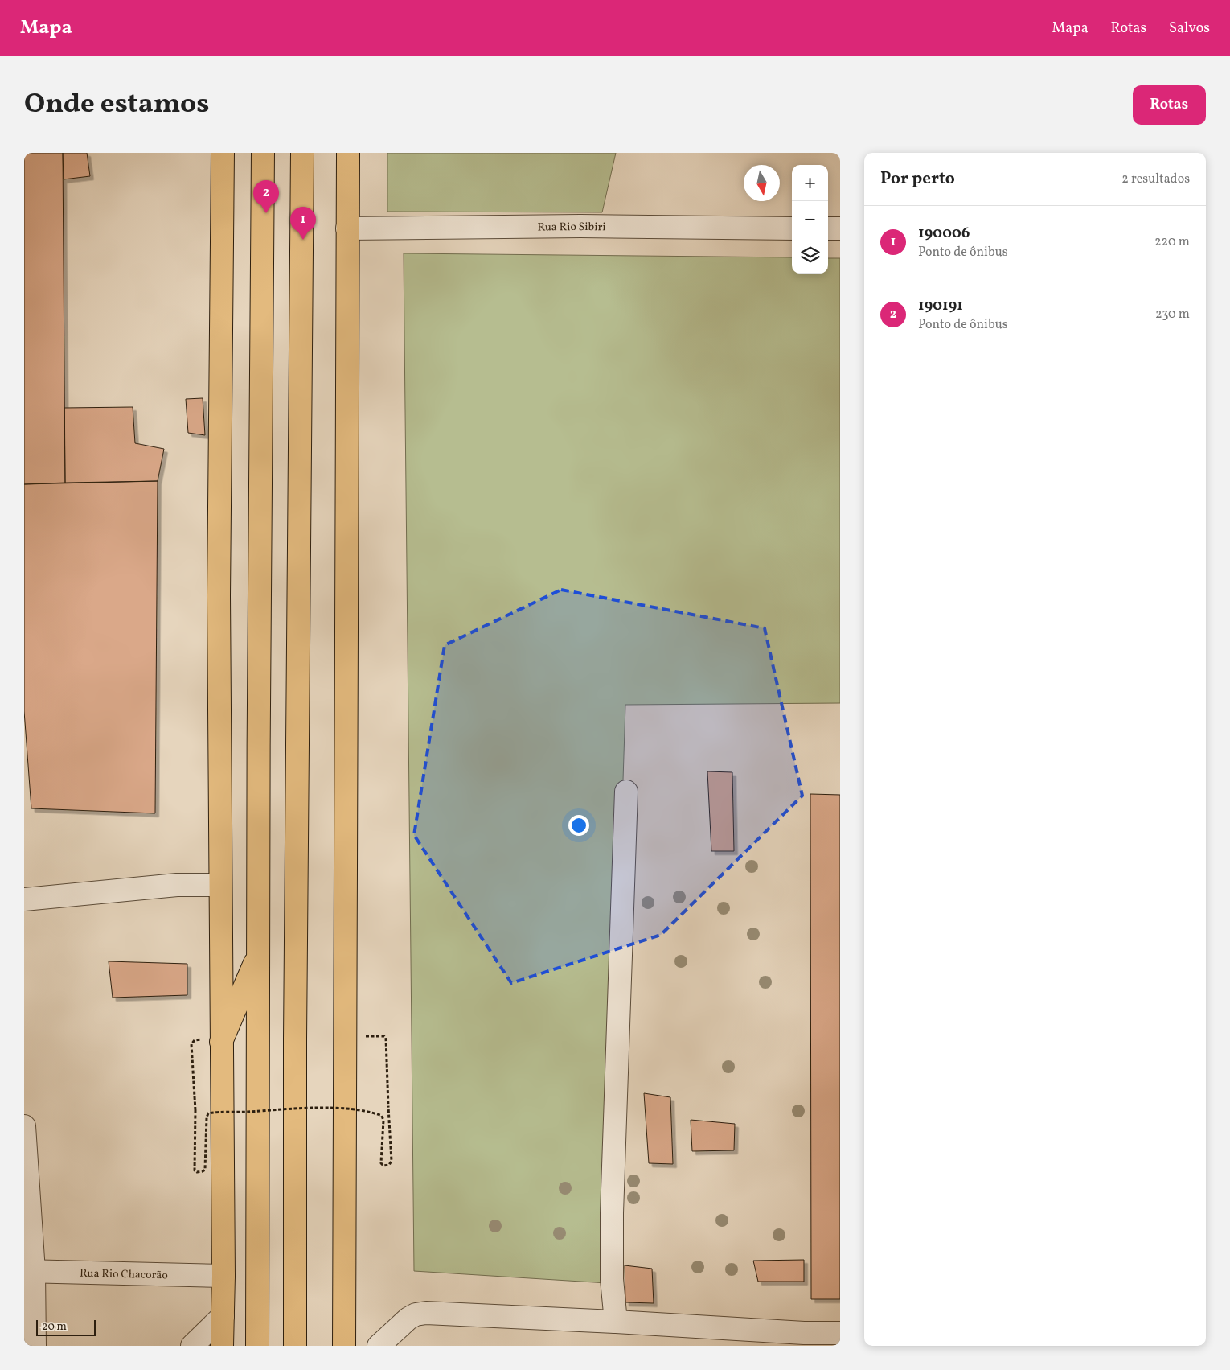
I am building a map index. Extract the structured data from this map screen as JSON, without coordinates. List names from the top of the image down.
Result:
{
  "streets": {
    "street": ["Rua Rio Sibiri", "Rua Rio Chacorão"]
  },
  "scale_bar": "20 m",
  "north": "bottom",
  "page": {
    "header": "Mapa",
    "nav": ["Mapa", "Rotas", "Salvos"],
    "title": "Onde estamos",
    "buttons": "Rotas",
    "heading": ["Por perto", "2 resultados"],
    "map_buttons": ["+", "−"],
    "pins": ["2", "1"],
    "list": [
      {
        "mark": "1",
        "name": "190006",
        "note": "Ponto de ônibus",
        "value": "220 m"
      },
      {
        "mark": "2",
        "name": "190191",
        "note": "Ponto de ônibus",
        "value": "230 m"
      }
    ],
    "scale": "20 m"
  }
}
